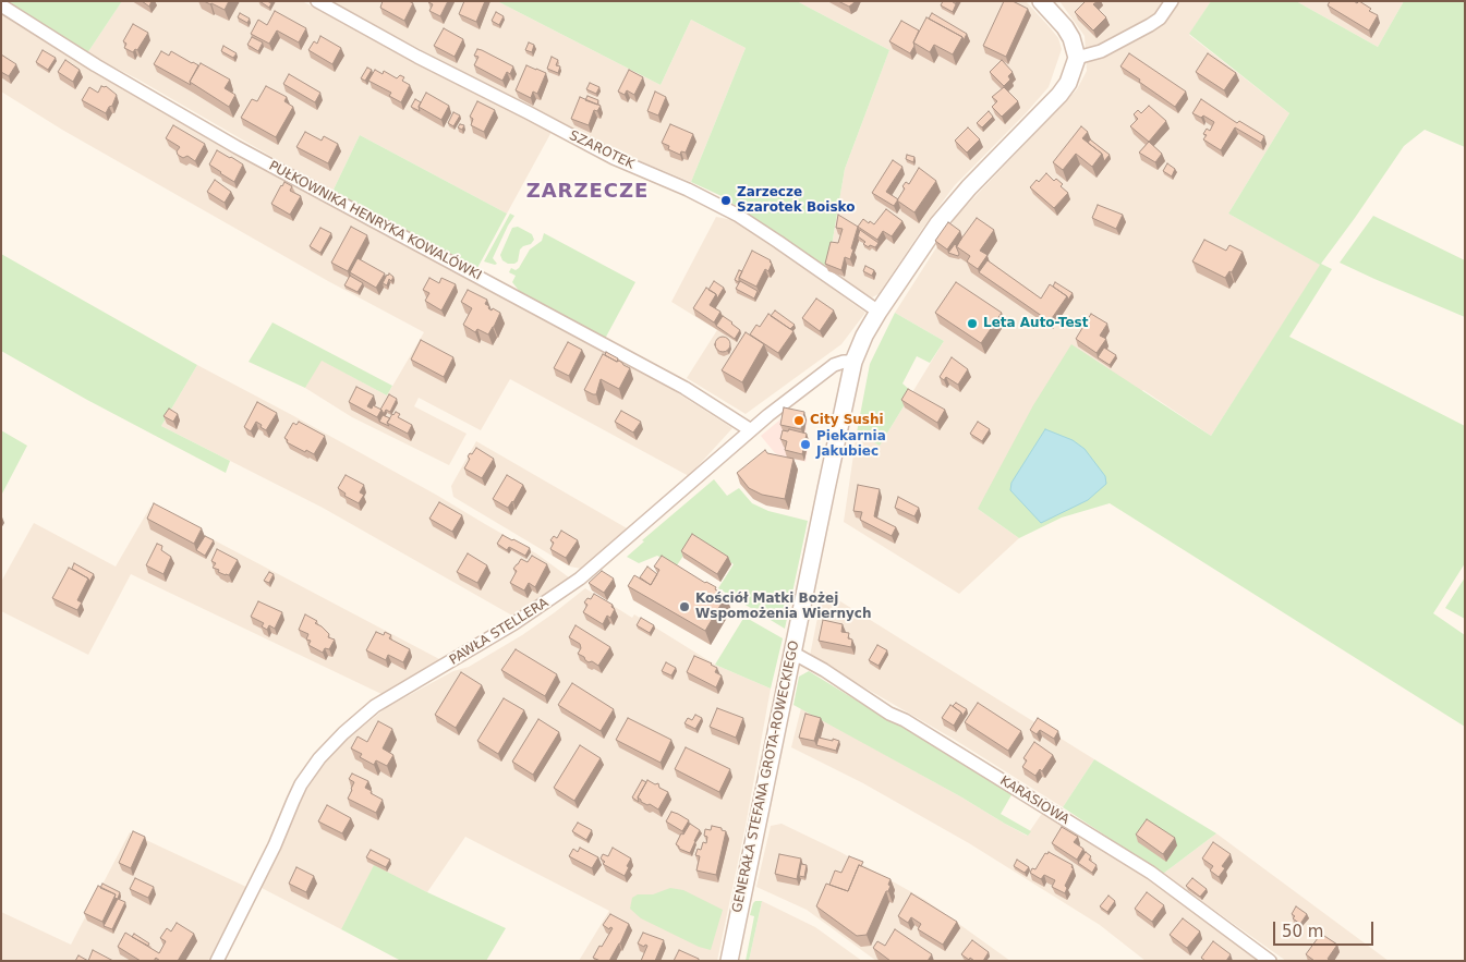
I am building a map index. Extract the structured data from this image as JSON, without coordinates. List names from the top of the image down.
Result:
{
  "streets": {
    "street": [
      "SZAROTEK",
      "PUŁKOWNIKA HENRYKA KOWALÓWKI",
      "PAWŁA STELLERA",
      "GENERAŁA STEFANA GROTA-ROWECKIEGO",
      "KARASIOWA"
    ]
  },
  "crossings": [
    ["SZAROTEK", "GENERAŁA STEFANA GROTA-ROWECKIEGO"],
    ["PUŁKOWNIKA HENRYKA KOWALÓWKI", "PAWŁA STELLERA"],
    ["PAWŁA STELLERA", "GENERAŁA STEFANA GROTA-ROWECKIEGO"],
    ["GENERAŁA STEFANA GROTA-ROWECKIEGO", "KARASIOWA"]
  ],
  "districts": ["ZARZECZE"],
  "places": [
    "Zarzecze Szarotek Boisko",
    "Leta Auto-Test",
    "City Sushi",
    "Piekarnia Jakubiec",
    "Kościół Matki Bożej Wspomożenia Wiernych"
  ],
  "scale_bar": "50 m"
}
